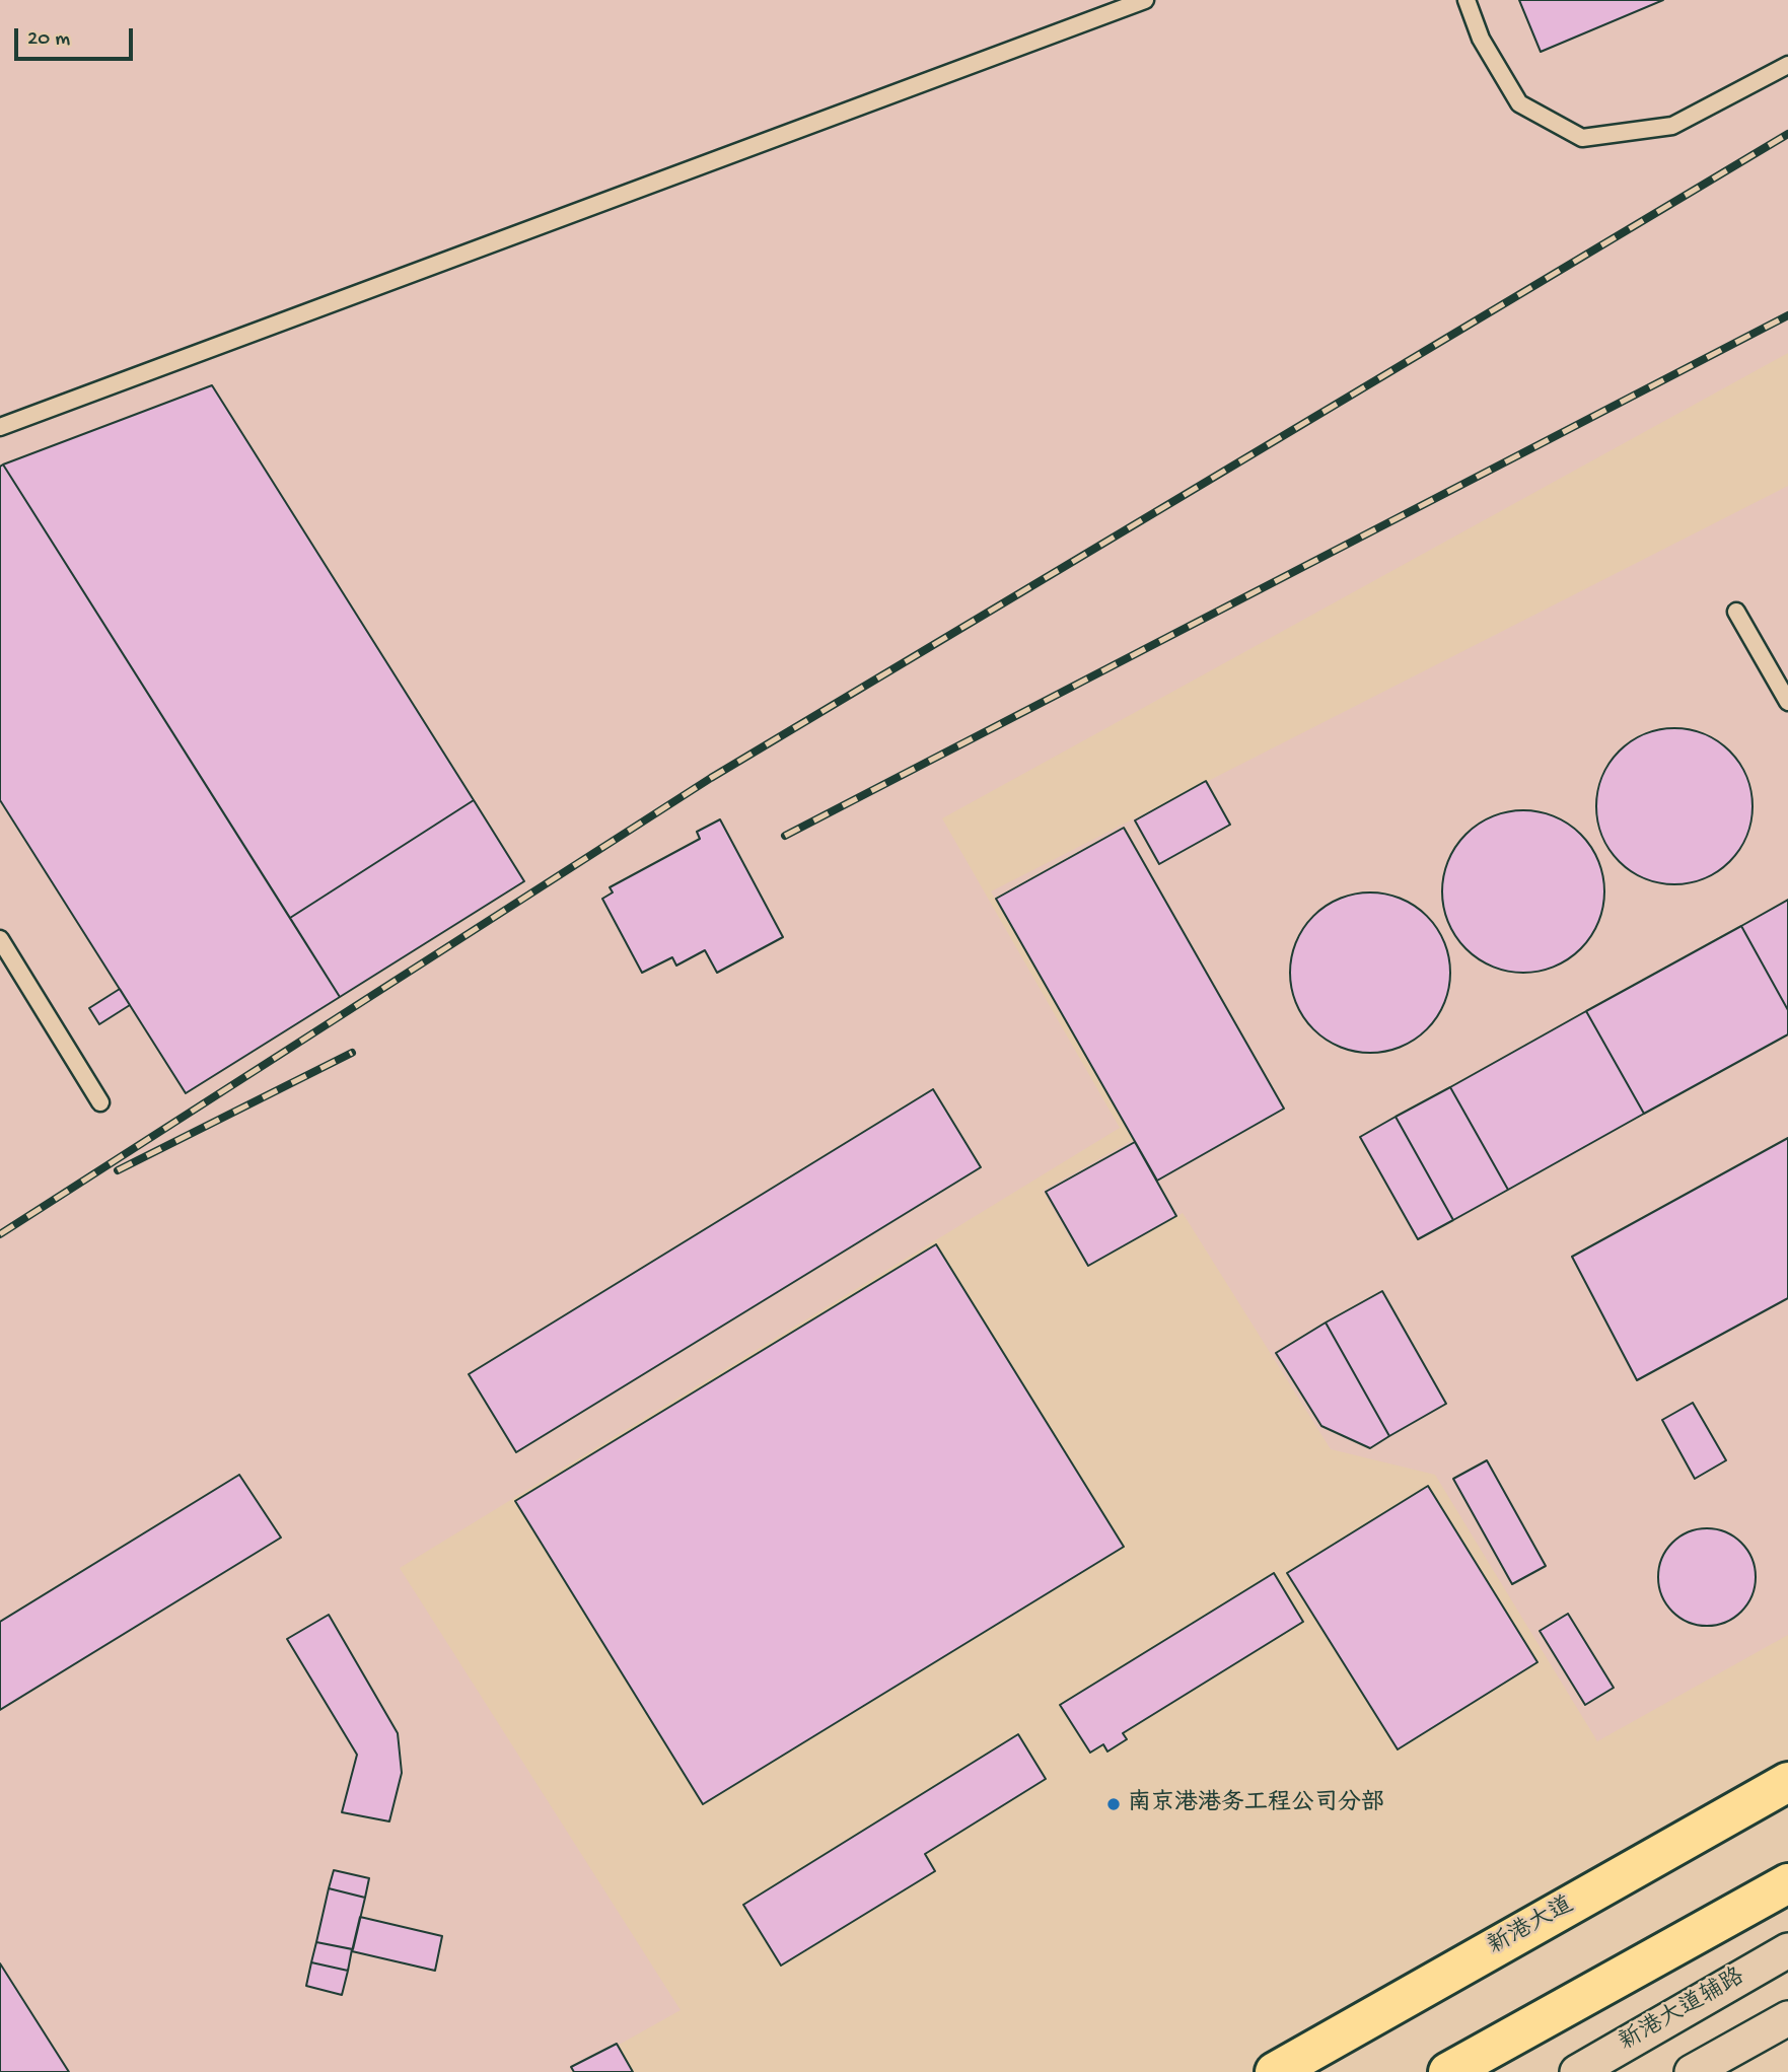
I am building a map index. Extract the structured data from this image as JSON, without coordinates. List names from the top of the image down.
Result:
{
  "streets": {
    "main road": ["新港大道"],
    "street": ["新港大道辅路"]
  },
  "places": ["南京港港务工程公司分部"],
  "scale_bar": "20 m"
}
